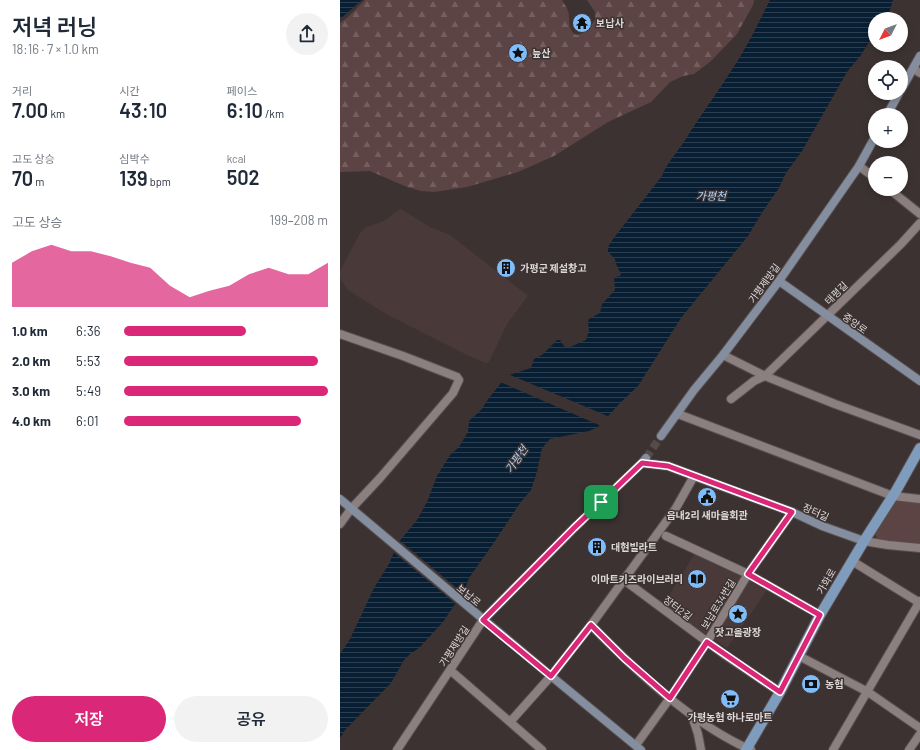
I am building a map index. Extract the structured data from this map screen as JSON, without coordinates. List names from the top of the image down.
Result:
{
  "streets": {
    "main road": ["가화로"],
    "street": [
      "가평제방길",
      "태평길",
      "중앙로",
      "장터길",
      "보납로",
      "보납로34번길",
      "장터2길"
    ]
  },
  "crossings": [
    ["가평제방길", "중앙로"],
    ["가평제방길", "장터길"],
    ["가평제방길", "보납로"],
    ["태평길", "중앙로"],
    ["장터길", "가화로"],
    ["장터길", "보납로34번길"],
    ["가화로", "장터2길"],
    ["보납로", "보납로34번길"],
    ["보납로34번길", "장터2길"]
  ],
  "water": ["가평천"],
  "places": {
    "temple": ["보납사"],
    "place": ["늪산", "잣고을광장"],
    "building": ["가평군 제설창고", "대현빌라트"],
    "public building": ["읍내2리 새마을회관"],
    "library": ["이마트키즈라이브러리"],
    "bank": ["농협"],
    "supermarket": ["가평농협 하나로마트"]
  },
  "north": "bottom left",
  "page": {
    "heading": ["저녁 러닝", "18:16 · 7 × 1.0 km"],
    "map_buttons": ["+", "−"],
    "stats": [
      ["거리", "7.00 km"],
      ["시간", "43:10"],
      ["페이스", "6:10 /km"],
      ["고도 상승", "70 m"],
      ["심박수", "139 bpm"],
      ["kcal", "502"]
    ],
    "chart": ["고도 상승", "199–208 m"],
    "list": [
      {
        "name": "1.0 km",
        "note": "6:36"
      },
      {
        "name": "2.0 km",
        "note": "5:53"
      },
      {
        "name": "3.0 km",
        "note": "5:49"
      },
      {
        "name": "4.0 km",
        "note": "6:01"
      }
    ],
    "buttons": ["저장", "공유"]
  }
}
